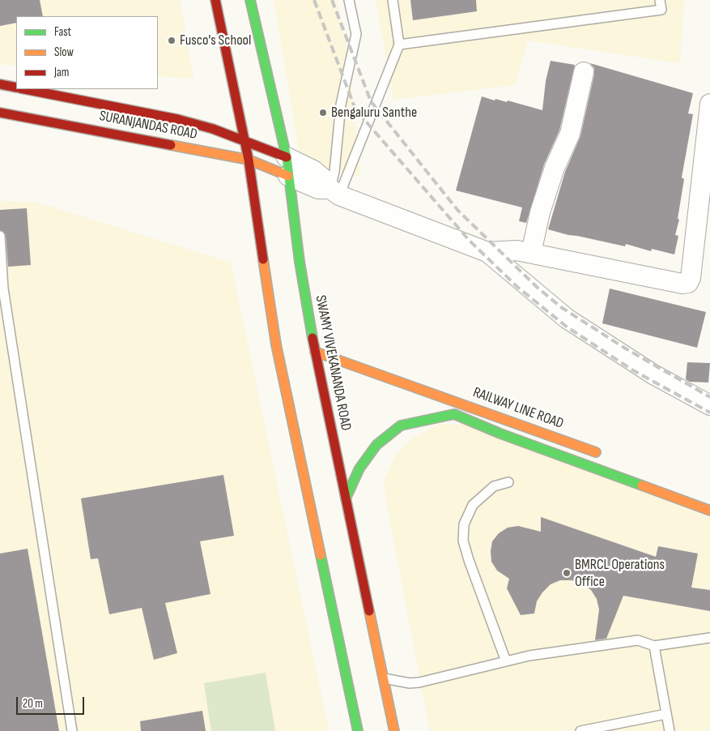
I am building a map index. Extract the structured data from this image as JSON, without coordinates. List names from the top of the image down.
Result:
{
  "streets": {
    "main road": ["SURANJANDAS ROAD", "SWAMY VIVEKANANDA ROAD", "RAILWAY LINE ROAD"]
  },
  "crossings": [
    ["SURANJANDAS ROAD", "SWAMY VIVEKANANDA ROAD"],
    ["SWAMY VIVEKANANDA ROAD", "RAILWAY LINE ROAD"]
  ],
  "places": ["Fusco's School", "Bengaluru Santhe", "BMRCL Operations Office"],
  "legend": ["Fast", "Slow", "Jam"],
  "scale_bar": "20 m"
}
